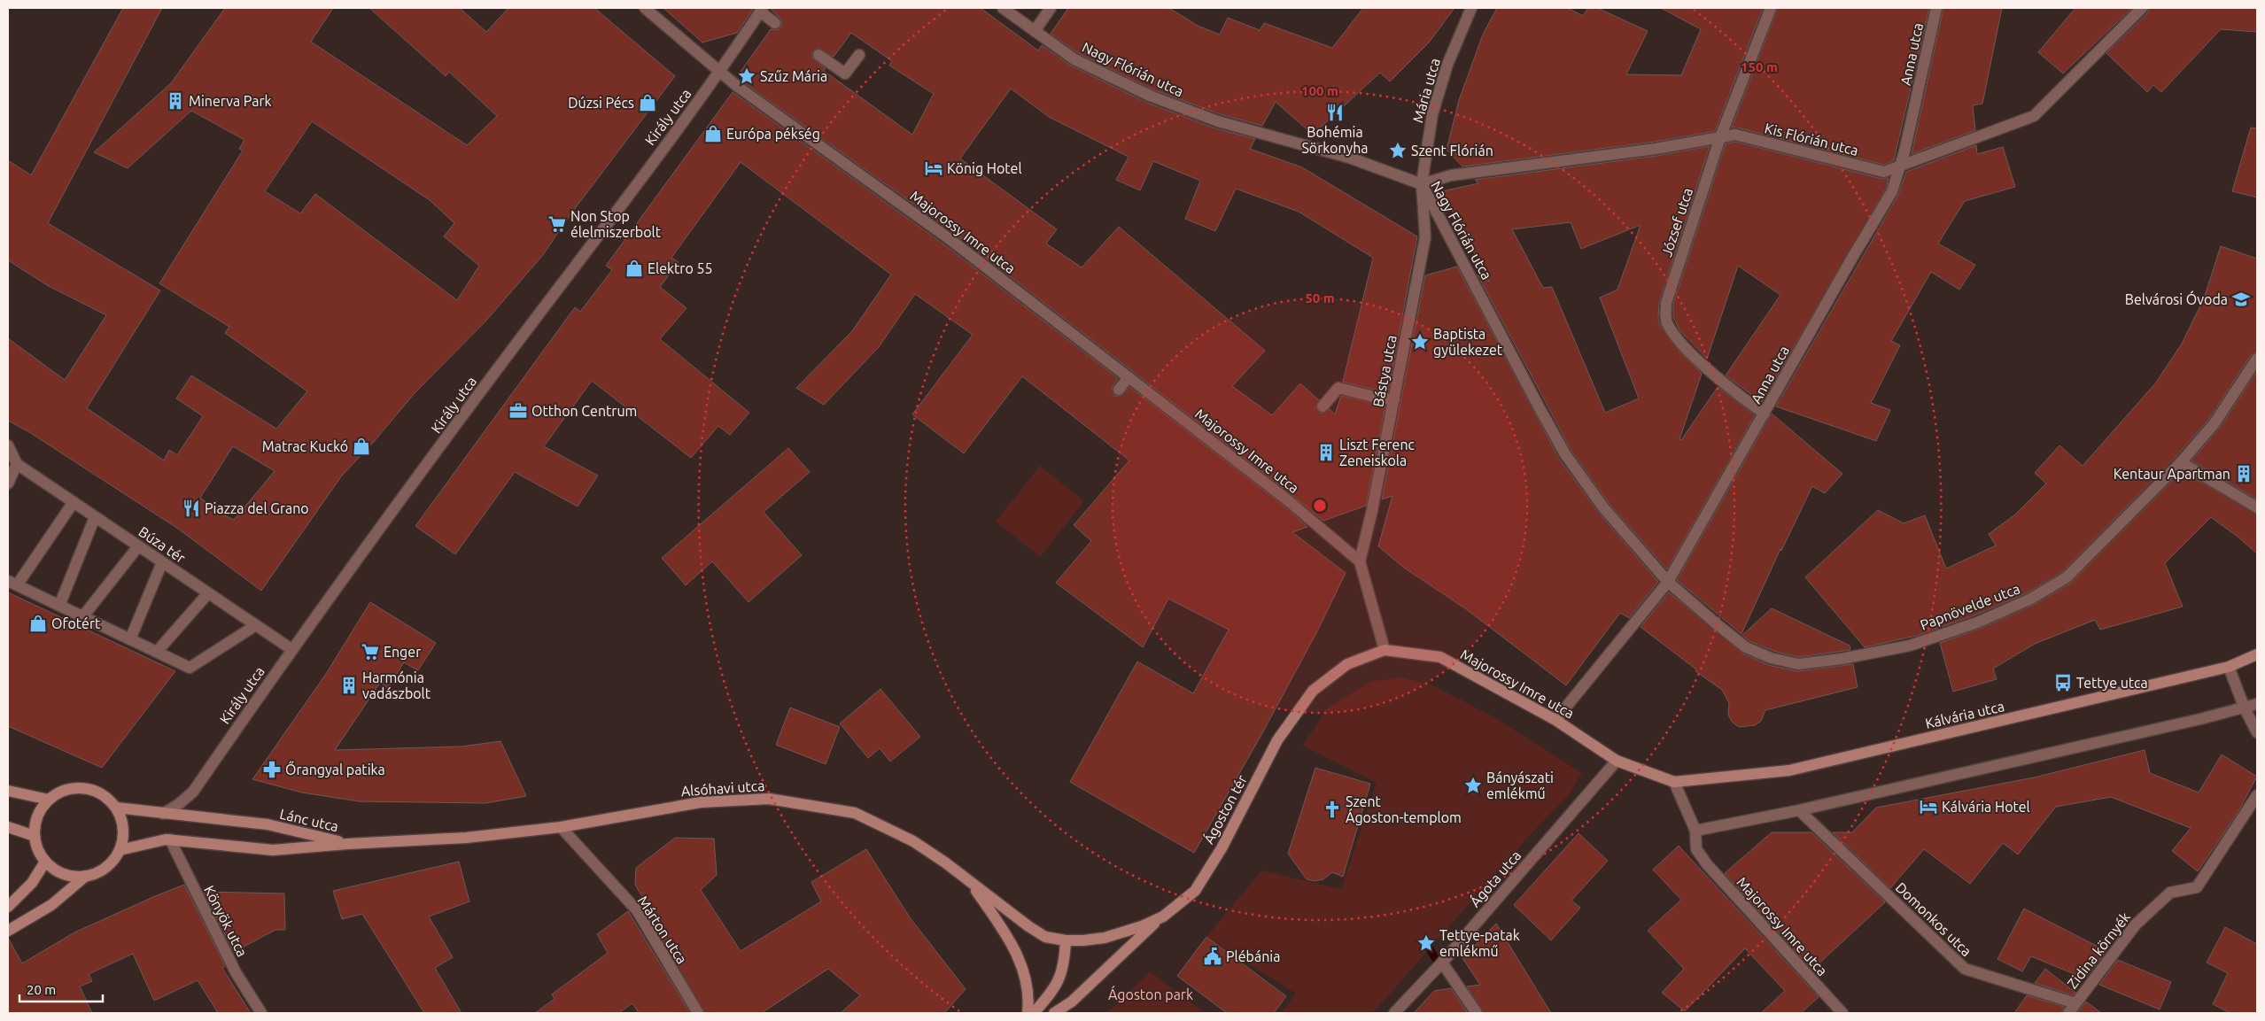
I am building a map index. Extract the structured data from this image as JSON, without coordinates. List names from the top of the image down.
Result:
{
  "streets": {
    "street": [
      "Anna utca",
      "Nagy Flórián utca",
      "Mária utca",
      "Király utca",
      "Kis Flórián utca",
      "József utca",
      "Majorossy Imre utca",
      "Bástya utca",
      "Búza tér",
      "Papnövelde utca",
      "Kálvária utca",
      "Alsóhavi utca",
      "Ágoston tér",
      "Lánc utca",
      "Ágota utca",
      "Domonkos utca",
      "Könyök utca",
      "Márton utca",
      "Zidina környék"
    ]
  },
  "crossings": [
    ["Anna utca", "Nagy Flórián utca"],
    ["Anna utca", "Kis Flórián utca"],
    ["Anna utca", "József utca"],
    ["Anna utca", "Majorossy Imre utca"],
    ["Anna utca", "Papnövelde utca"],
    ["Nagy Flórián utca", "Mária utca"],
    ["Nagy Flórián utca", "Kis Flórián utca"],
    ["Nagy Flórián utca", "Bástya utca"],
    ["Nagy Flórián utca", "Papnövelde utca"],
    ["Mária utca", "Kis Flórián utca"],
    ["Mária utca", "Bástya utca"],
    ["Király utca", "Majorossy Imre utca"],
    ["Király utca", "Búza tér"],
    ["Király utca", "Lánc utca"],
    ["Kis Flórián utca", "József utca"],
    ["Kis Flórián utca", "Bástya utca"],
    ["Majorossy Imre utca", "Bástya utca"],
    ["Majorossy Imre utca", "Kálvária utca"],
    ["Majorossy Imre utca", "Ágoston tér"],
    ["Majorossy Imre utca", "Ágota utca"],
    ["Alsóhavi utca", "Ágoston tér"],
    ["Alsóhavi utca", "Lánc utca"],
    ["Alsóhavi utca", "Márton utca"],
    ["Lánc utca", "Könyök utca"],
    ["Domonkos utca", "Zidina környék"]
  ],
  "parks": ["Ágoston park"],
  "places": {
    "place": [
      "Szűz Mária",
      "Szent Flórián",
      "Baptista gyülekezet",
      "Bányászati emlékmű",
      "Tettye-patak emlékmű"
    ],
    "building": [
      "Minerva Park",
      "Liszt Ferenc Zeneiskola",
      "Kentaur Apartman",
      "Harmónia vadászbolt"
    ],
    "shop": [
      "Dúzsi Pécs",
      "Európa pékség",
      "Elektro 55",
      "Matrac Kuckó",
      "Ofotért"
    ],
    "restaurant": ["Bohémia Sörkonyha", "Piazza del Grano"],
    "hotel": ["König Hotel", "Kálvária Hotel"],
    "supermarket": ["Non Stop élelmiszerbolt", "Enger"],
    "school or university": ["Belvárosi Óvoda"],
    "office": ["Otthon Centrum"],
    "bus stop": ["Tettye utca"],
    "pharmacy": ["Őrangyal patika"],
    "church": ["Szent Ágoston-templom"],
    "public building": ["Plébánia"]
  },
  "scale_bar": "20 m",
  "rings": ["150 m", "100 m", "50 m"]
}
